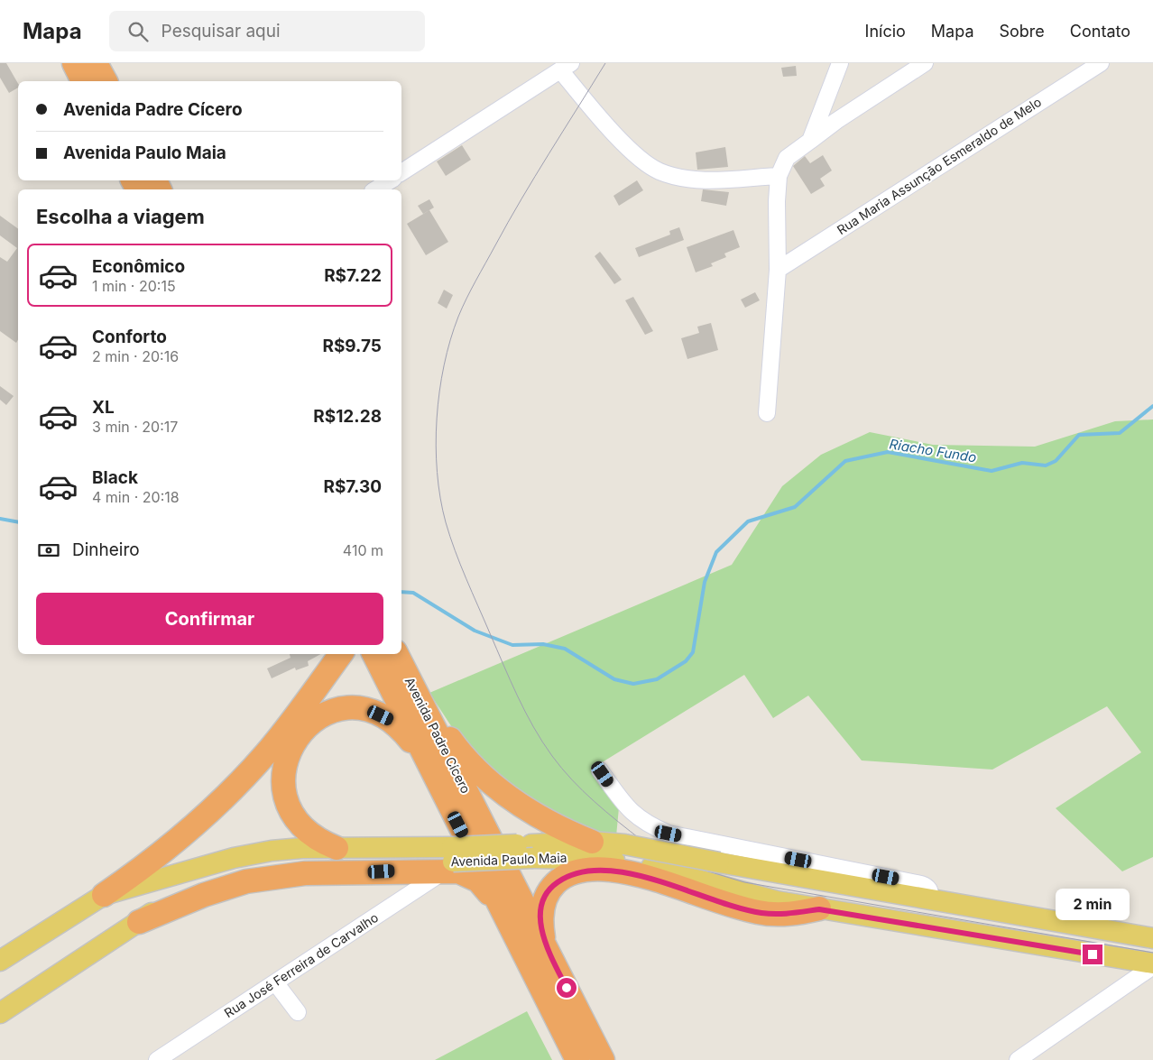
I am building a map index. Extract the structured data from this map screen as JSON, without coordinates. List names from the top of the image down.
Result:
{
  "streets": {
    "highway": ["Avenida Padre Cícero"],
    "main road": ["Avenida Paulo Maia"],
    "street": ["Rua Maria Assunção Esmeraldo de Melo", "Rua José Ferreira de Carvalho"]
  },
  "crossings": [
    ["Avenida Paulo Maia", "Rua José Ferreira de Carvalho"]
  ],
  "water": ["Riacho Fundo"],
  "page": {
    "header": "Mapa",
    "search": "Pesquisar aqui",
    "nav": [
      "Início",
      "Mapa",
      "Sobre",
      "Contato"
    ],
    "banner": ["Avenida Padre Cícero", "Avenida Paulo Maia"],
    "heading": "Escolha a viagem",
    "list": [
      {
        "name": "Econômico",
        "note": "1 min · 20:15",
        "value": "R$7.22"
      },
      {
        "name": "Conforto",
        "note": "2 min · 20:16",
        "value": "R$9.75"
      },
      {
        "name": "XL",
        "note": "3 min · 20:17",
        "value": "R$12.28"
      },
      {
        "name": "Black",
        "note": "4 min · 20:18",
        "value": "R$7.30"
      }
    ],
    "pay": ["Dinheiro", "410 m"],
    "buttons": "Confirmar",
    "bubble": "2 min"
  }
}
